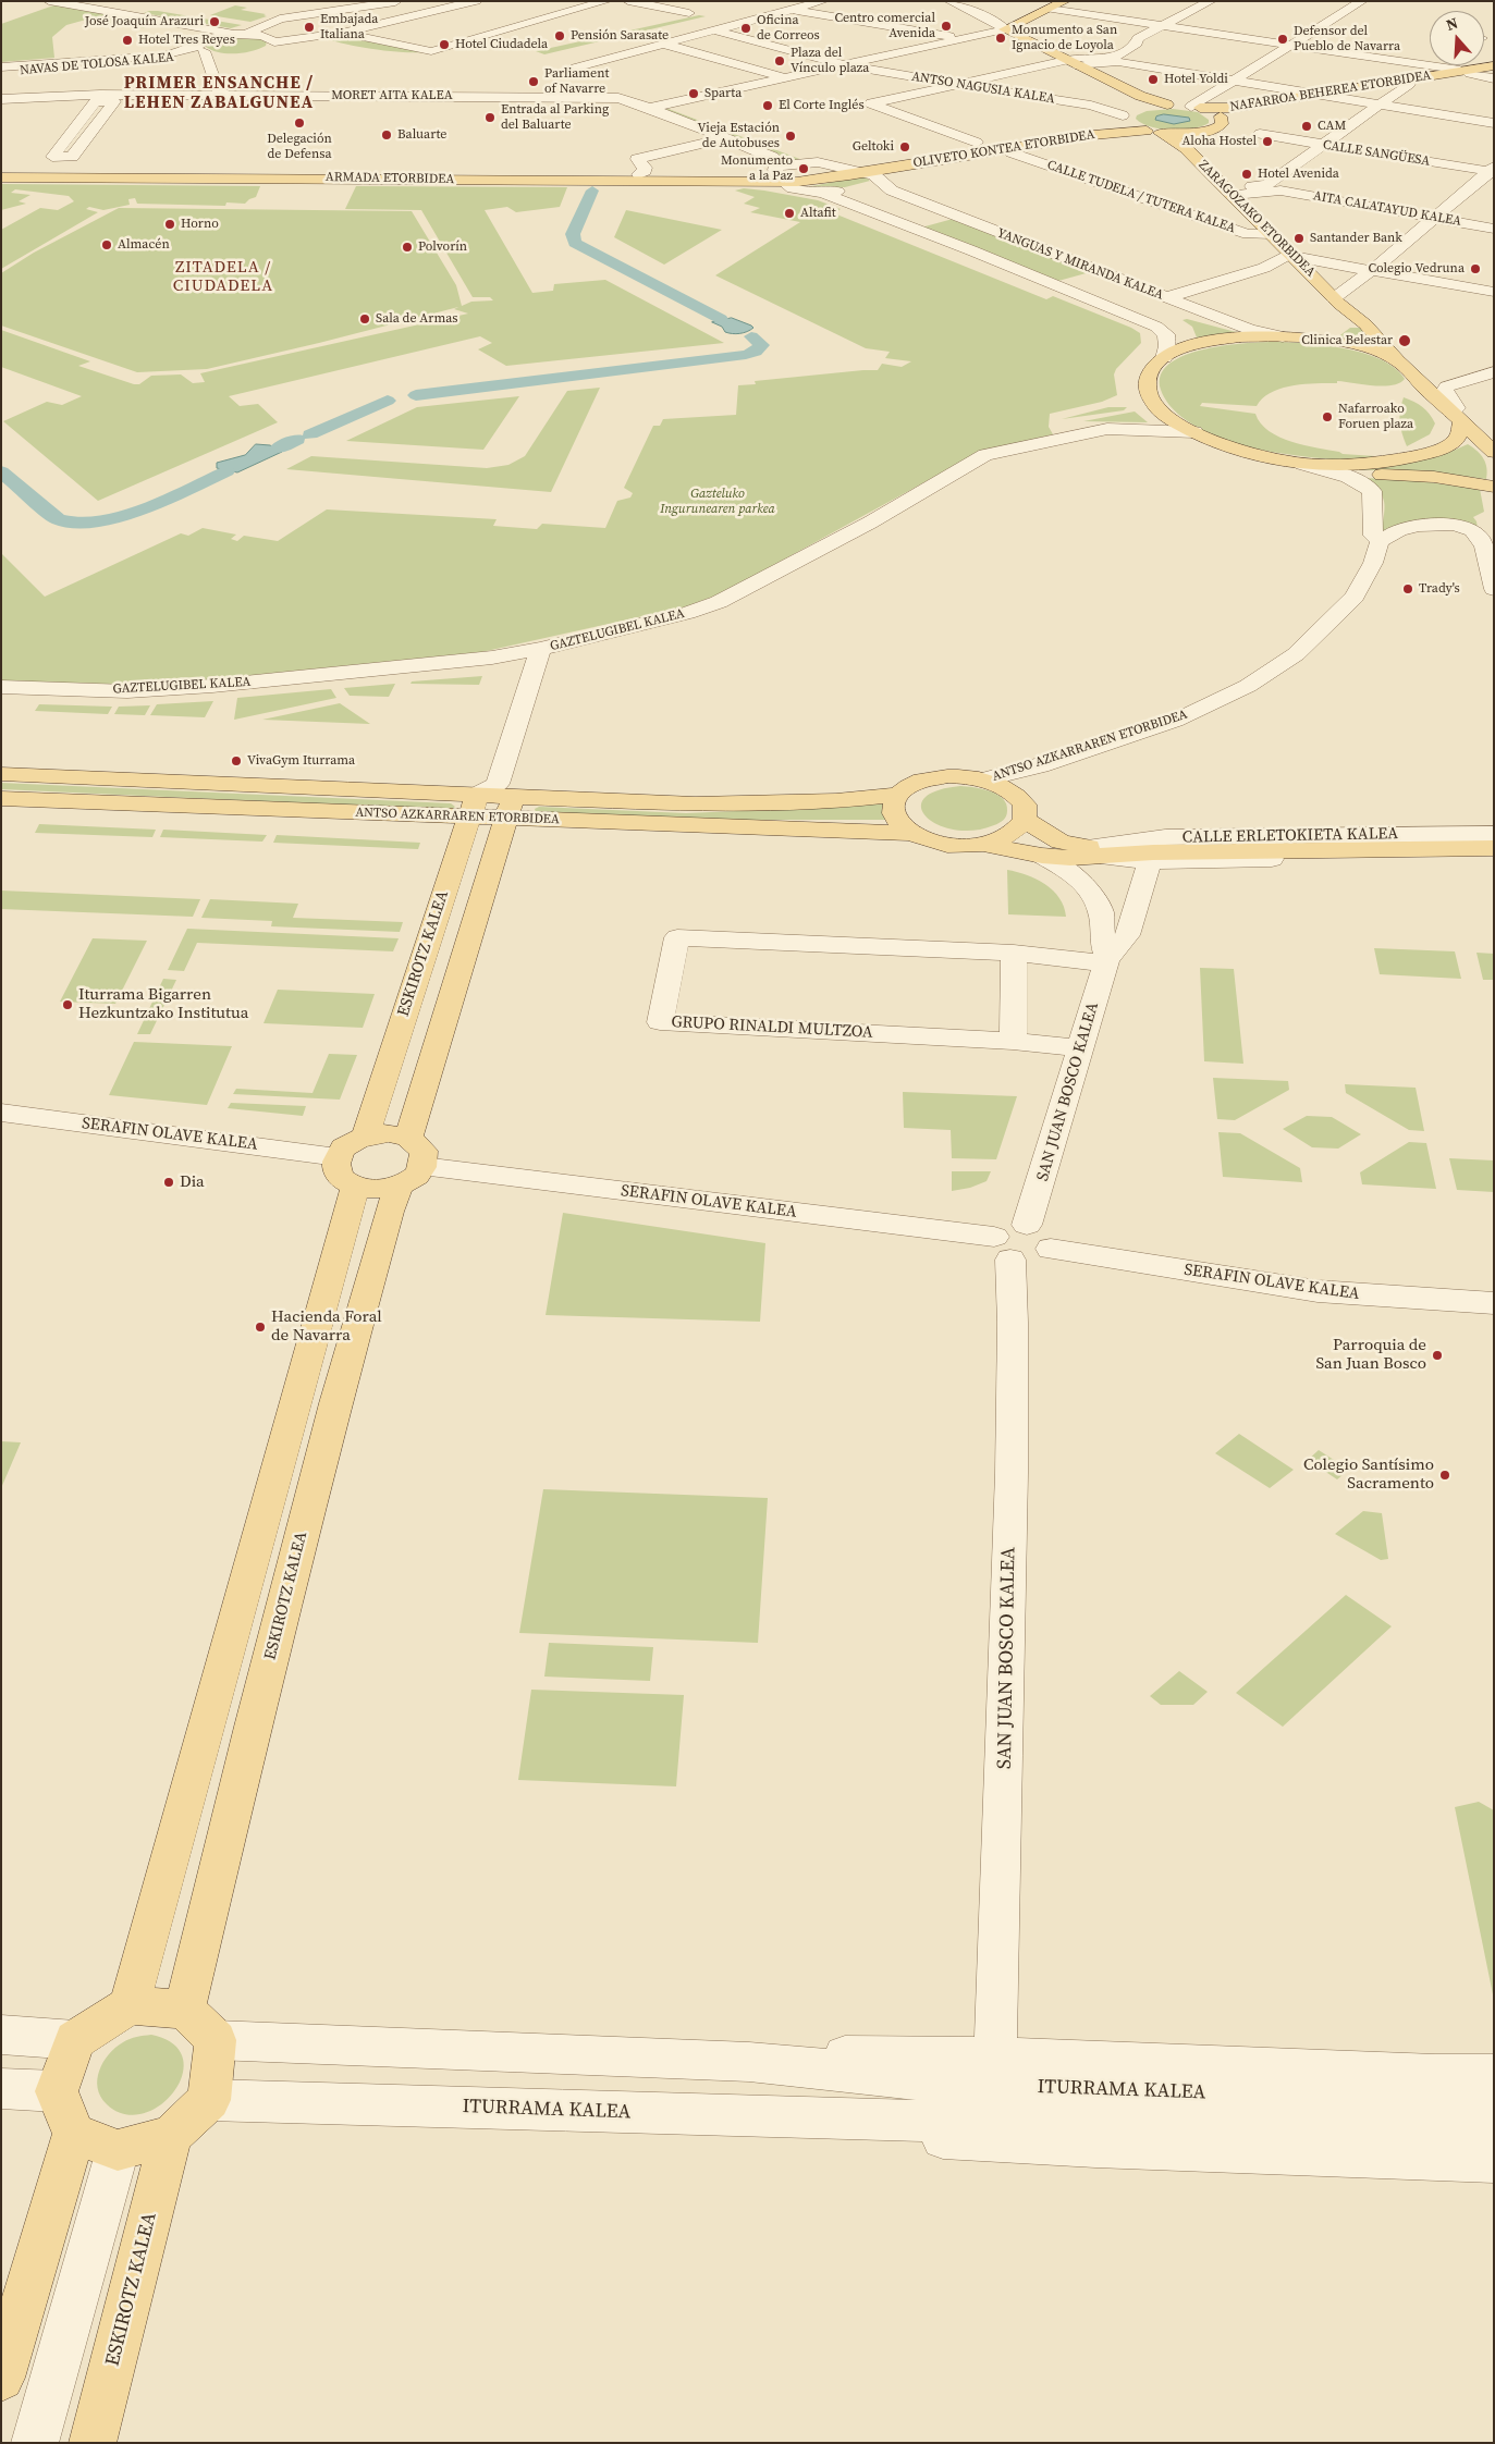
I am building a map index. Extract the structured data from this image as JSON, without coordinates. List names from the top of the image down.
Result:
{
  "streets": {
    "main road": [
      "NAFARROA BEHEREA ETORBIDEA",
      "OLIVETO KONTEA ETORBIDEA",
      "ARMADA ETORBIDEA",
      "ZARAGOZAKO ETORBIDEA",
      "ANTSO AZKARRAREN ETORBIDEA",
      "CALLE ERLETOKIETA KALEA",
      "ESKIROTZ KALEA"
    ],
    "street": [
      "NAVAS DE TOLOSA KALEA",
      "ANTSO NAGUSIA KALEA",
      "MORET AITA KALEA",
      "CALLE SANGÜESA",
      "CALLE TUDELA / TUTERA KALEA",
      "AITA CALATAYUD KALEA",
      "YANGUAS Y MIRANDA KALEA",
      "GAZTELUGIBEL KALEA",
      "GRUPO RINALDI MULTZOA",
      "SAN JUAN BOSCO KALEA",
      "SERAFIN OLAVE KALEA",
      "ITURRAMA KALEA"
    ]
  },
  "crossings": [
    ["ANTSO NAGUSIA KALEA", "OLIVETO KONTEA ETORBIDEA"],
    ["OLIVETO KONTEA ETORBIDEA", "ARMADA ETORBIDEA"],
    ["OLIVETO KONTEA ETORBIDEA", "ZARAGOZAKO ETORBIDEA"],
    ["OLIVETO KONTEA ETORBIDEA", "YANGUAS Y MIRANDA KALEA"],
    ["CALLE TUDELA / TUTERA KALEA", "ZARAGOZAKO ETORBIDEA"],
    ["AITA CALATAYUD KALEA", "ZARAGOZAKO ETORBIDEA"],
    ["ANTSO AZKARRAREN ETORBIDEA", "CALLE ERLETOKIETA KALEA"],
    ["ANTSO AZKARRAREN ETORBIDEA", "ESKIROTZ KALEA"],
    ["CALLE ERLETOKIETA KALEA", "SAN JUAN BOSCO KALEA"],
    ["ESKIROTZ KALEA", "SERAFIN OLAVE KALEA"],
    ["ESKIROTZ KALEA", "ITURRAMA KALEA"],
    ["GRUPO RINALDI MULTZOA", "SAN JUAN BOSCO KALEA"],
    ["SAN JUAN BOSCO KALEA", "SERAFIN OLAVE KALEA"],
    ["SAN JUAN BOSCO KALEA", "ITURRAMA KALEA"]
  ],
  "districts": ["PRIMER ENSANCHE / LEHEN ZABALGUNEA", "ZITADELA / CIUDADELA"],
  "parks": ["Gazteluko Ingurunearen parkea"],
  "places": [
    "José Joaquín Arazuri",
    "Centro comercial Avenida",
    "Embajada Italiana",
    "Oficina de Correos",
    "Pensión Sarasate",
    "Monumento a San Ignacio de Loyola",
    "Defensor del Pueblo de Navarra",
    "Hotel Tres Reyes",
    "Hotel Ciudadela",
    "Plaza del Vínculo plaza",
    "Hotel Yoldi",
    "Parliament of Navarre",
    "Sparta",
    "El Corte Inglés",
    "Entrada al Parking del Baluarte",
    "Delegación de Defensa",
    "CAM",
    "Baluarte",
    "Vieja Estación de Autobuses",
    "Aloha Hostel",
    "Geltoki",
    "Monumento a la Paz",
    "Hotel Avenida",
    "Altafit",
    "Horno",
    "Santander Bank",
    "Almacén",
    "Polvorín",
    "Colegio Vedruna",
    "Sala de Armas",
    "Clinica Belestar",
    "Nafarroako Foruen plaza",
    "Trady's",
    "VivaGym Iturrama",
    "Iturrama Bigarren Hezkuntzako Institutua",
    "Dia",
    "Hacienda Foral de Navarra",
    "Parroquia de San Juan Bosco",
    "Colegio Santísimo Sacramento"
  ],
  "north": "top"
}
